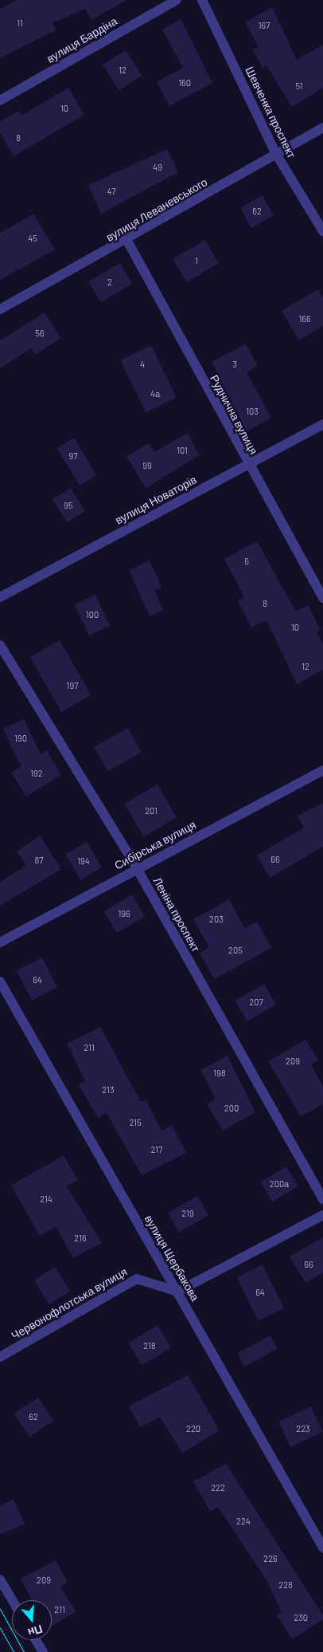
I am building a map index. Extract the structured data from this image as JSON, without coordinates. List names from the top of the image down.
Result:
{
  "streets": {
    "street": [
      "вулиця Бардіна",
      "Шевченка проспект",
      "вулиця Леваневського",
      "Руднична вулиця",
      "вулиця Новаторів",
      "Сибірська вулиця",
      "Леніна проспект",
      "вулиця Щербакова",
      "Червонофлотська вулиця"
    ]
  },
  "crossings": [
    ["Шевченка проспект", "вулиця Леваневського"],
    ["вулиця Леваневського", "Руднична вулиця"],
    ["Руднична вулиця", "вулиця Новаторів"],
    ["Сибірська вулиця", "Леніна проспект"],
    ["вулиця Щербакова", "Червонофлотська вулиця"]
  ],
  "house_numbers": [
    "11",
    "167",
    "12",
    "160",
    "51",
    "10",
    "8",
    "49",
    "47",
    "62",
    "45",
    "1",
    "2",
    "166",
    "56",
    "4",
    "3",
    "4а",
    "103",
    "101",
    "97",
    "99",
    "95",
    "6",
    "8",
    "100",
    "10",
    "12",
    "197",
    "190",
    "192",
    "201",
    "66",
    "87",
    "194",
    "196",
    "203",
    "205",
    "64",
    "207",
    "211",
    "209",
    "198",
    "213",
    "200",
    "215",
    "217",
    "200а",
    "214",
    "219",
    "216",
    "66",
    "64",
    "218",
    "62",
    "220",
    "223",
    "222",
    "224",
    "226",
    "209",
    "228",
    "211",
    "230"
  ],
  "north": "bottom"
}
